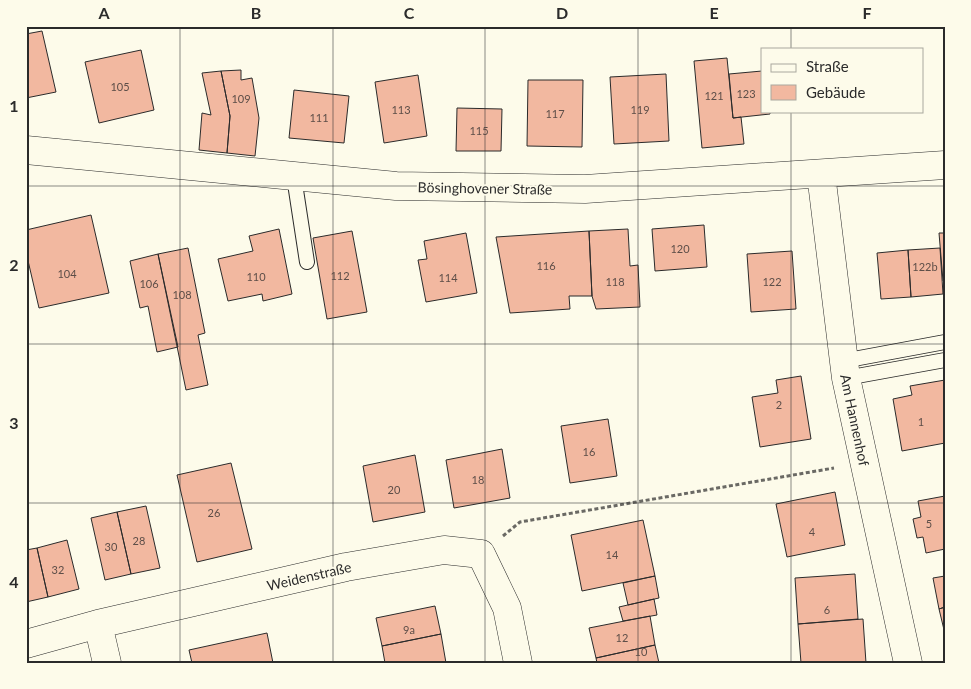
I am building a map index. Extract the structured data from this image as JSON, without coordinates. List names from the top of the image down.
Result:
{
  "streets": {
    "street": ["Bösinghovener Straße", "Am Hannenhof", "Weidenstraße"]
  },
  "crossings": [
    ["Bösinghovener Straße", "Am Hannenhof"]
  ],
  "house_numbers": [
    "105",
    "123",
    "121",
    "109",
    "113",
    "119",
    "117",
    "111",
    "115",
    "120",
    "116",
    "122b",
    "104",
    "112",
    "110",
    "114",
    "118",
    "122",
    "106",
    "108",
    "2",
    "1",
    "16",
    "18",
    "20",
    "26",
    "5",
    "4",
    "28",
    "30",
    "14",
    "32",
    "6",
    "9a",
    "12",
    "10"
  ],
  "legend": ["Straße", "Gebäude"],
  "grid": {
    "columns": [
      "A",
      "B",
      "C",
      "D",
      "E",
      "F"
    ],
    "rows": [
      "1",
      "2",
      "3",
      "4"
    ]
  }
}
